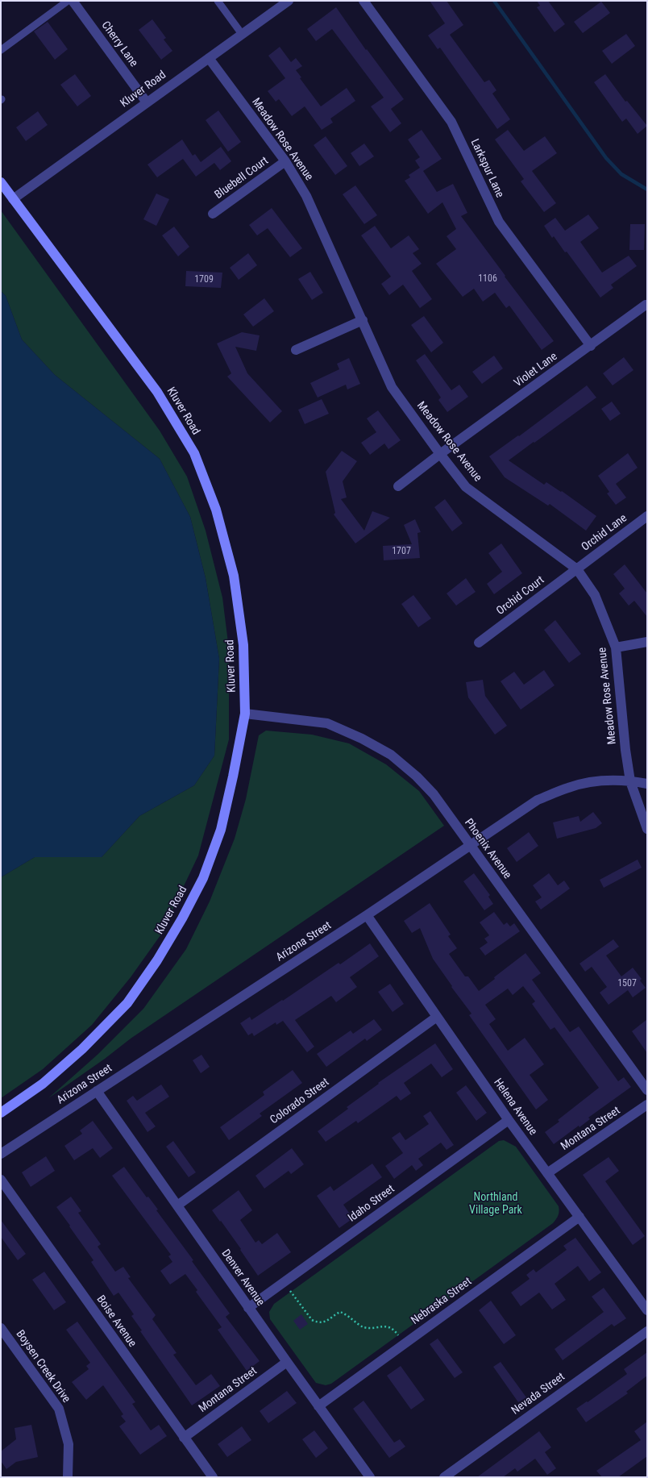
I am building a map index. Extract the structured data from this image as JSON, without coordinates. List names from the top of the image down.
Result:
{
  "streets": {
    "street": [
      "Cherry Lane",
      "Kluver Road",
      "Meadow Rose Avenue",
      "Larkspur Lane",
      "Bluebell Court",
      "Violet Lane",
      "Orchid Lane",
      "Orchid Court",
      "Phoenix Avenue",
      "Arizona Street",
      "Colorado Street",
      "Helena Avenue",
      "Montana Street",
      "Idaho Street",
      "Denver Avenue",
      "Nebraska Street",
      "Boise Avenue",
      "Boysen Creek Drive",
      "Nevada Street"
    ]
  },
  "crossings": [
    ["Cherry Lane", "Kluver Road"],
    ["Kluver Road", "Meadow Rose Avenue"],
    ["Kluver Road", "Phoenix Avenue"],
    ["Meadow Rose Avenue", "Bluebell Court"],
    ["Meadow Rose Avenue", "Violet Lane"],
    ["Meadow Rose Avenue", "Orchid Lane"],
    ["Meadow Rose Avenue", "Orchid Court"],
    ["Meadow Rose Avenue", "Arizona Street"],
    ["Larkspur Lane", "Violet Lane"],
    ["Orchid Lane", "Orchid Court"],
    ["Phoenix Avenue", "Arizona Street"],
    ["Arizona Street", "Helena Avenue"],
    ["Arizona Street", "Denver Avenue"],
    ["Colorado Street", "Helena Avenue"],
    ["Colorado Street", "Denver Avenue"],
    ["Helena Avenue", "Montana Street"],
    ["Helena Avenue", "Idaho Street"],
    ["Helena Avenue", "Nebraska Street"],
    ["Montana Street", "Denver Avenue"],
    ["Montana Street", "Boise Avenue"],
    ["Idaho Street", "Denver Avenue"],
    ["Denver Avenue", "Nebraska Street"]
  ],
  "parks": ["Northland Village Park"],
  "house_numbers": [
    "1106",
    "1709",
    "1707",
    "1507"
  ]
}
